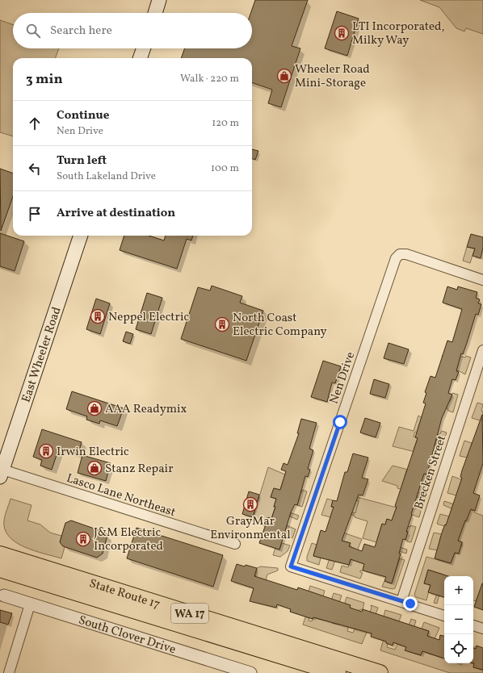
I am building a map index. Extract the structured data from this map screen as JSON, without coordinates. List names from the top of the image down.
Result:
{
  "streets": {
    "highway": ["State Route 17", "WA 17"],
    "main road": ["East Wheeler Road"],
    "street": [
      "Nen Drive",
      "Brecken Street",
      "Lasco Lane Northeast",
      "South Clover Drive"
    ]
  },
  "crossings": [
    ["East Wheeler Road", "Lasco Lane Northeast"],
    ["Nen Drive", "Brecken Street"]
  ],
  "places": {
    "building": [
      "LTI Incorporated, Milky Way",
      "Neppel Electric",
      "North Coast Electric Company",
      "Irwin Electric",
      "GrayMar Environmental",
      "J&M Electric Incorporated"
    ],
    "shop": ["Wheeler Road Mini-Storage", "AAA Readymix", "Stanz Repair"]
  },
  "page": {
    "search": "Search here",
    "heading": ["3 min", "Walk · 220 m"],
    "list": [
      ["Continue", "Nen Drive", "120 m"],
      ["Turn left", "South Lakeland Drive", "100 m"],
      "Arrive at destination"
    ],
    "map_buttons": ["+", "−"]
  }
}
